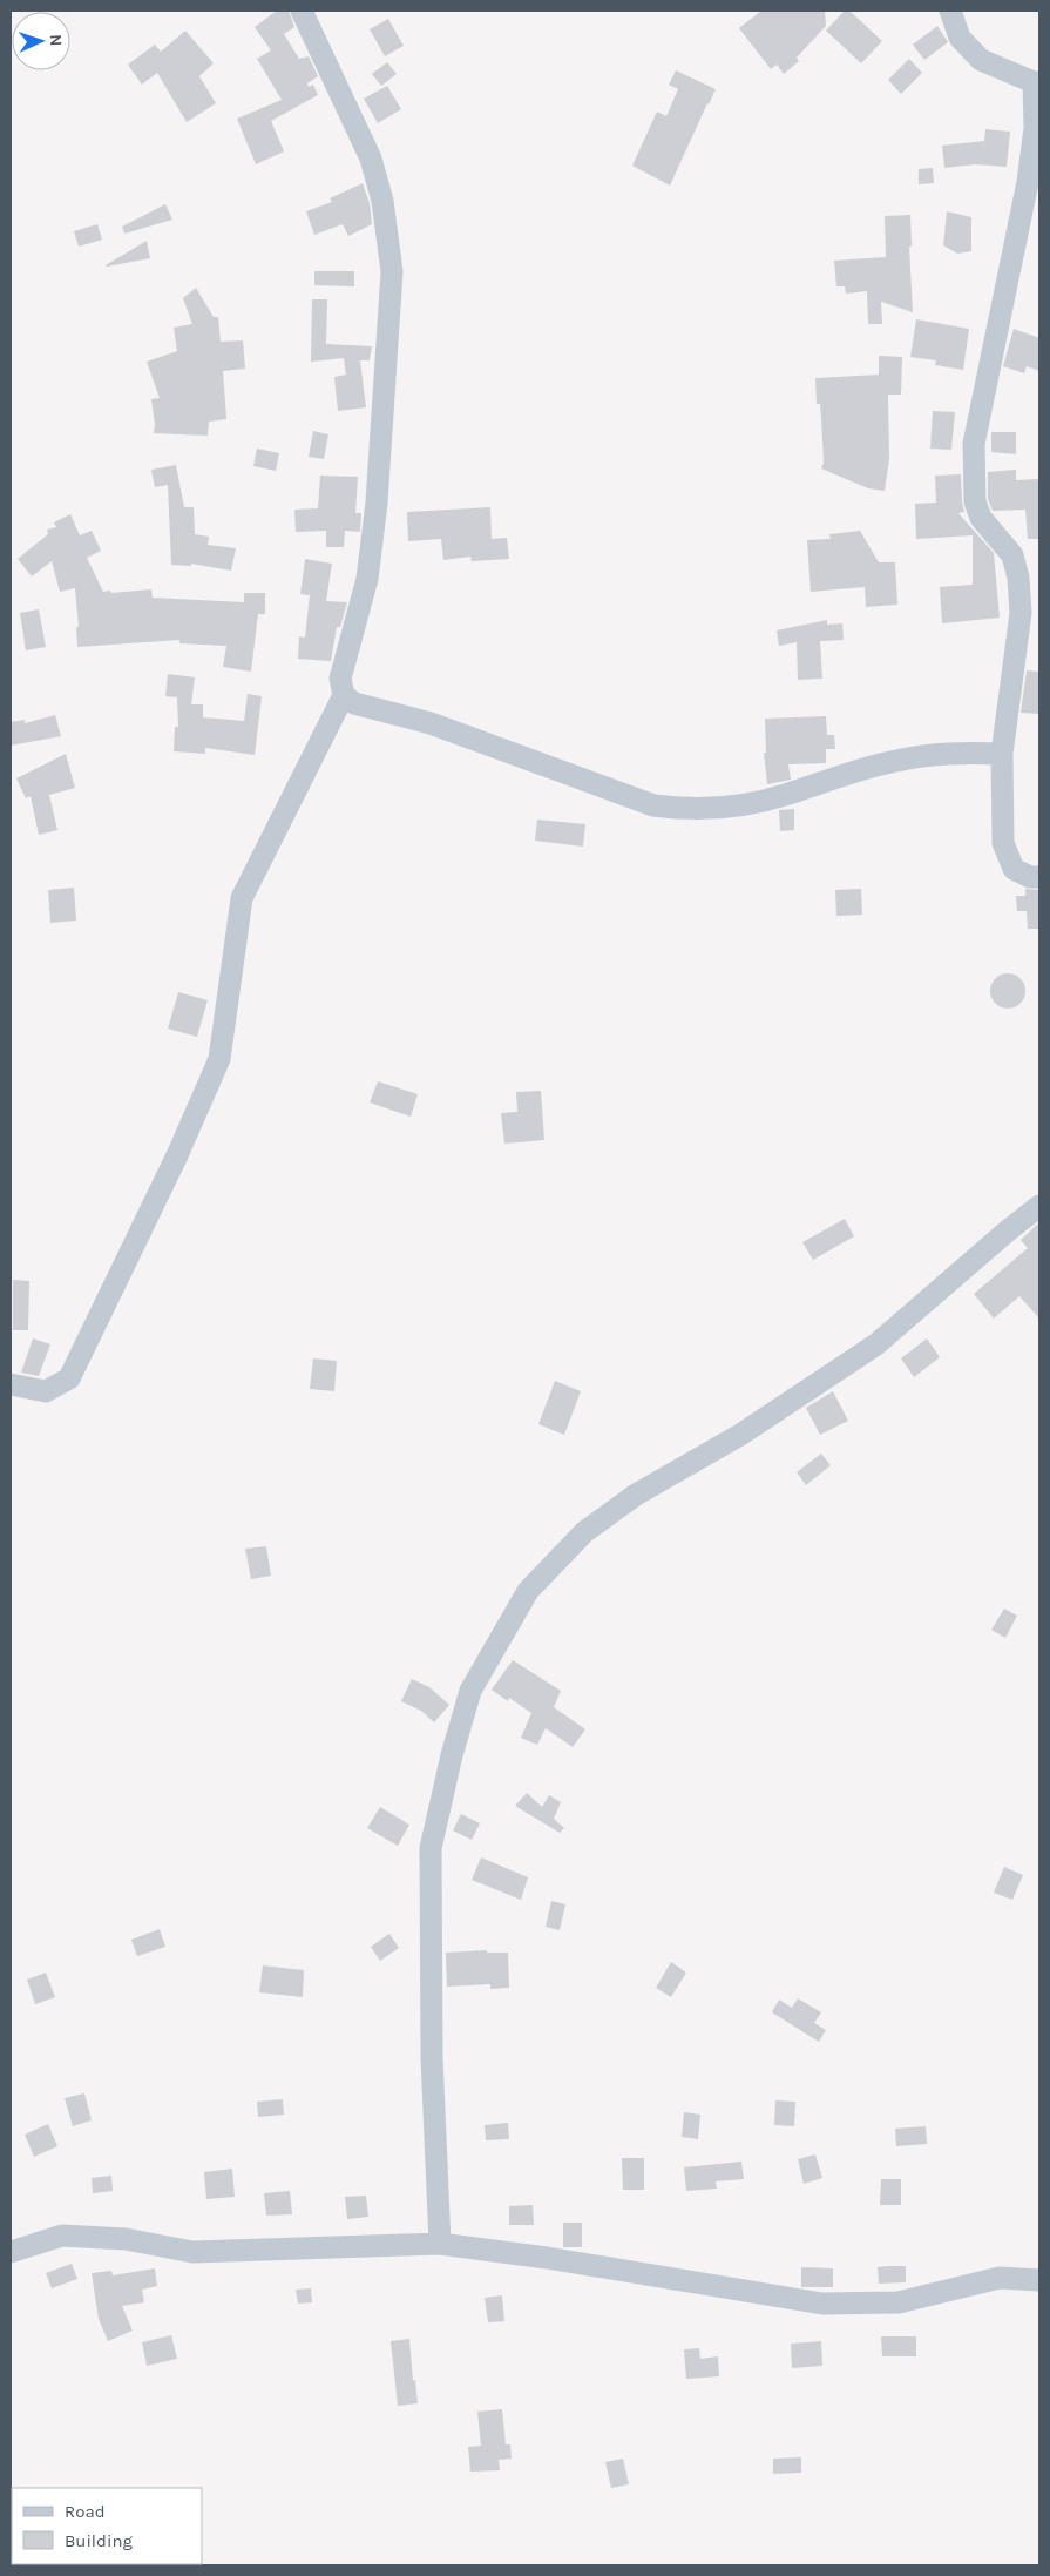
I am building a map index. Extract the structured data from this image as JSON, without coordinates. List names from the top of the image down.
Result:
{
  "legend": ["Road", "Building"],
  "north": "right"
}
